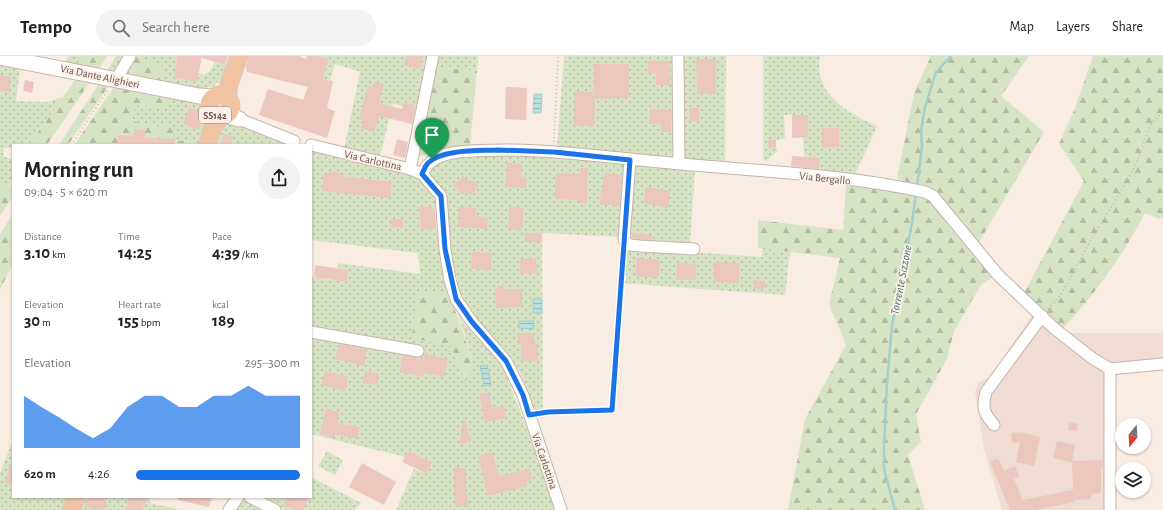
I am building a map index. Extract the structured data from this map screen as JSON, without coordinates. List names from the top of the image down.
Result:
{
  "streets": {
    "main road": ["SS142"],
    "street": ["Via Dante Alighieri", "Via Carlottina", "Via Bergallo"]
  },
  "crossings": [
    ["Via Dante Alighieri", "SS142"],
    ["Via Dante Alighieri", "Via Carlottina"],
    ["SS142", "Via Carlottina"],
    ["Via Carlottina", "Via Bergallo"]
  ],
  "water": ["Torrente Sizzone"],
  "north": "bottom",
  "page": {
    "header": "Tempo",
    "search": "Search here",
    "nav": ["Map", "Layers", "Share"],
    "heading": ["Morning run", "09:04 · 5 × 620 m"],
    "stats": [
      ["Distance", "3.10 km"],
      ["Time", "14:25"],
      ["Pace", "4:39 /km"],
      ["Elevation", "30 m"],
      ["Heart rate", "155 bpm"],
      ["kcal", "189"]
    ],
    "chart": ["Elevation", "295–300 m"],
    "list": [
      {
        "name": "620 m",
        "note": "4:26"
      }
    ]
  }
}
